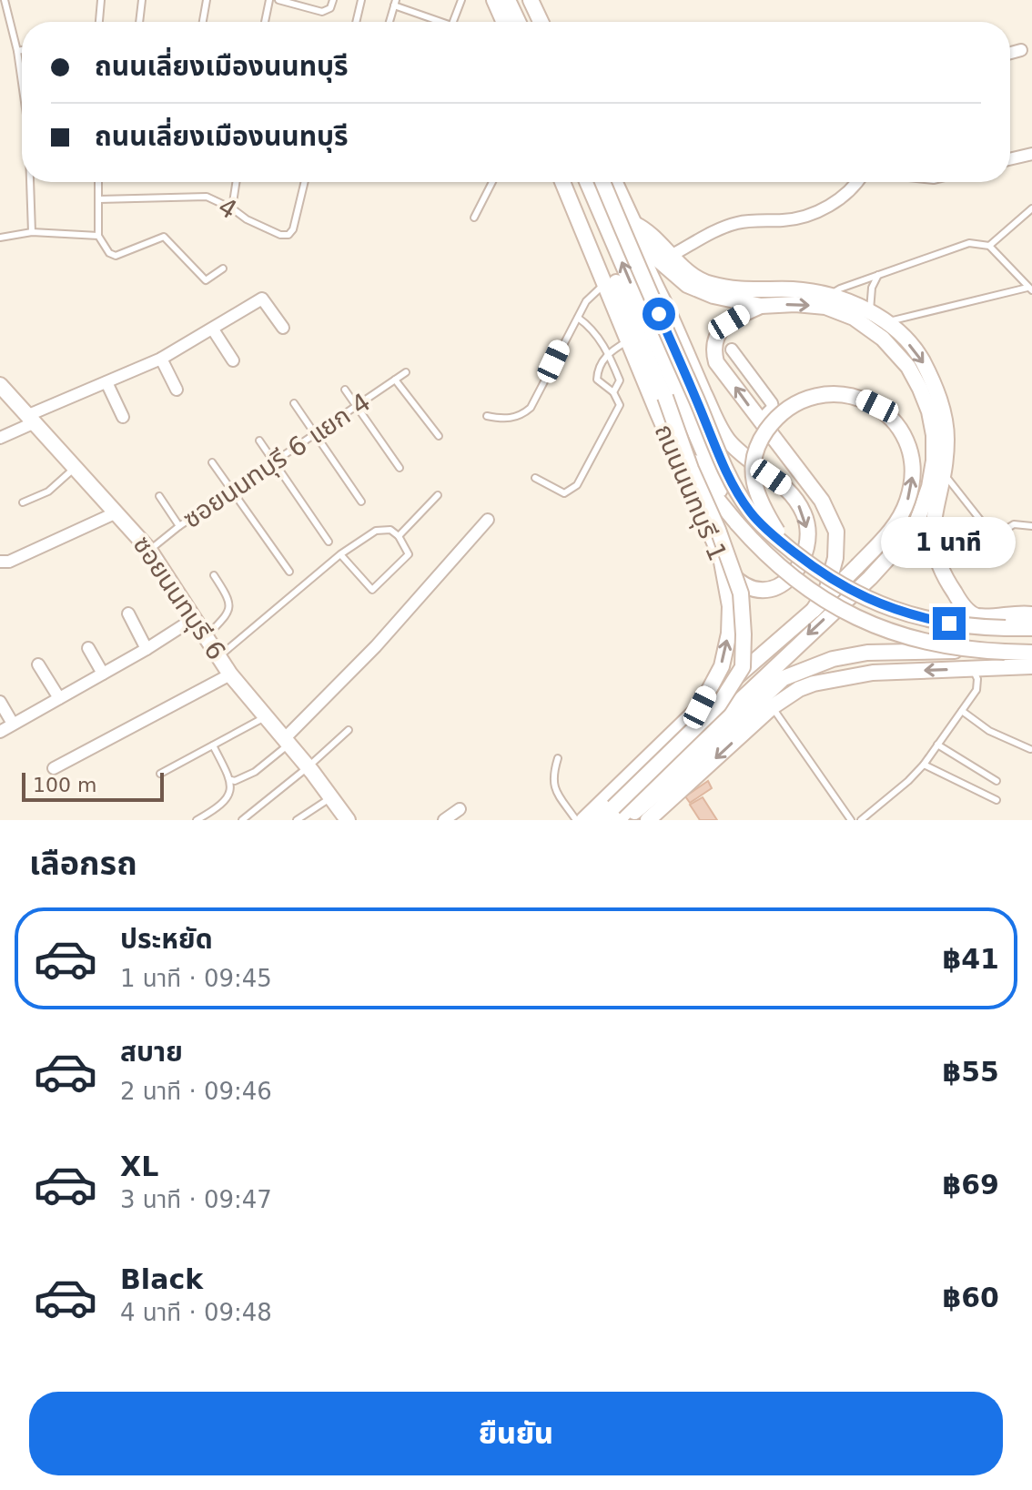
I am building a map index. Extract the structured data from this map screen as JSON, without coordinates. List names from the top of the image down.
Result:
{
  "streets": {
    "main road": ["ถนนนนทบุรี 1", "ซอยนนทบุรี 6"],
    "lane": ["4", "ซอยนนทบุรี 6 แยก 4"]
  },
  "crossings": [
    ["ซอยนนทบุรี 6 แยก 4", "ซอยนนทบุรี 6"]
  ],
  "scale_bar": "100 m",
  "page": {
    "banner": ["ถนนเลี่ยงเมืองนนทบุรี", "ถนนเลี่ยงเมืองนนทบุรี"],
    "bubble": "1 นาที",
    "scale": "100 m",
    "heading": "เลือกรถ",
    "list": [
      {
        "name": "ประหยัด",
        "note": "1 นาที · 09:45",
        "value": "฿41"
      },
      {
        "name": "สบาย",
        "note": "2 นาที · 09:46",
        "value": "฿55"
      },
      {
        "name": "XL",
        "note": "3 นาที · 09:47",
        "value": "฿69"
      },
      {
        "name": "Black",
        "note": "4 นาที · 09:48",
        "value": "฿60"
      }
    ],
    "buttons": "ยืนยัน"
  }
}
